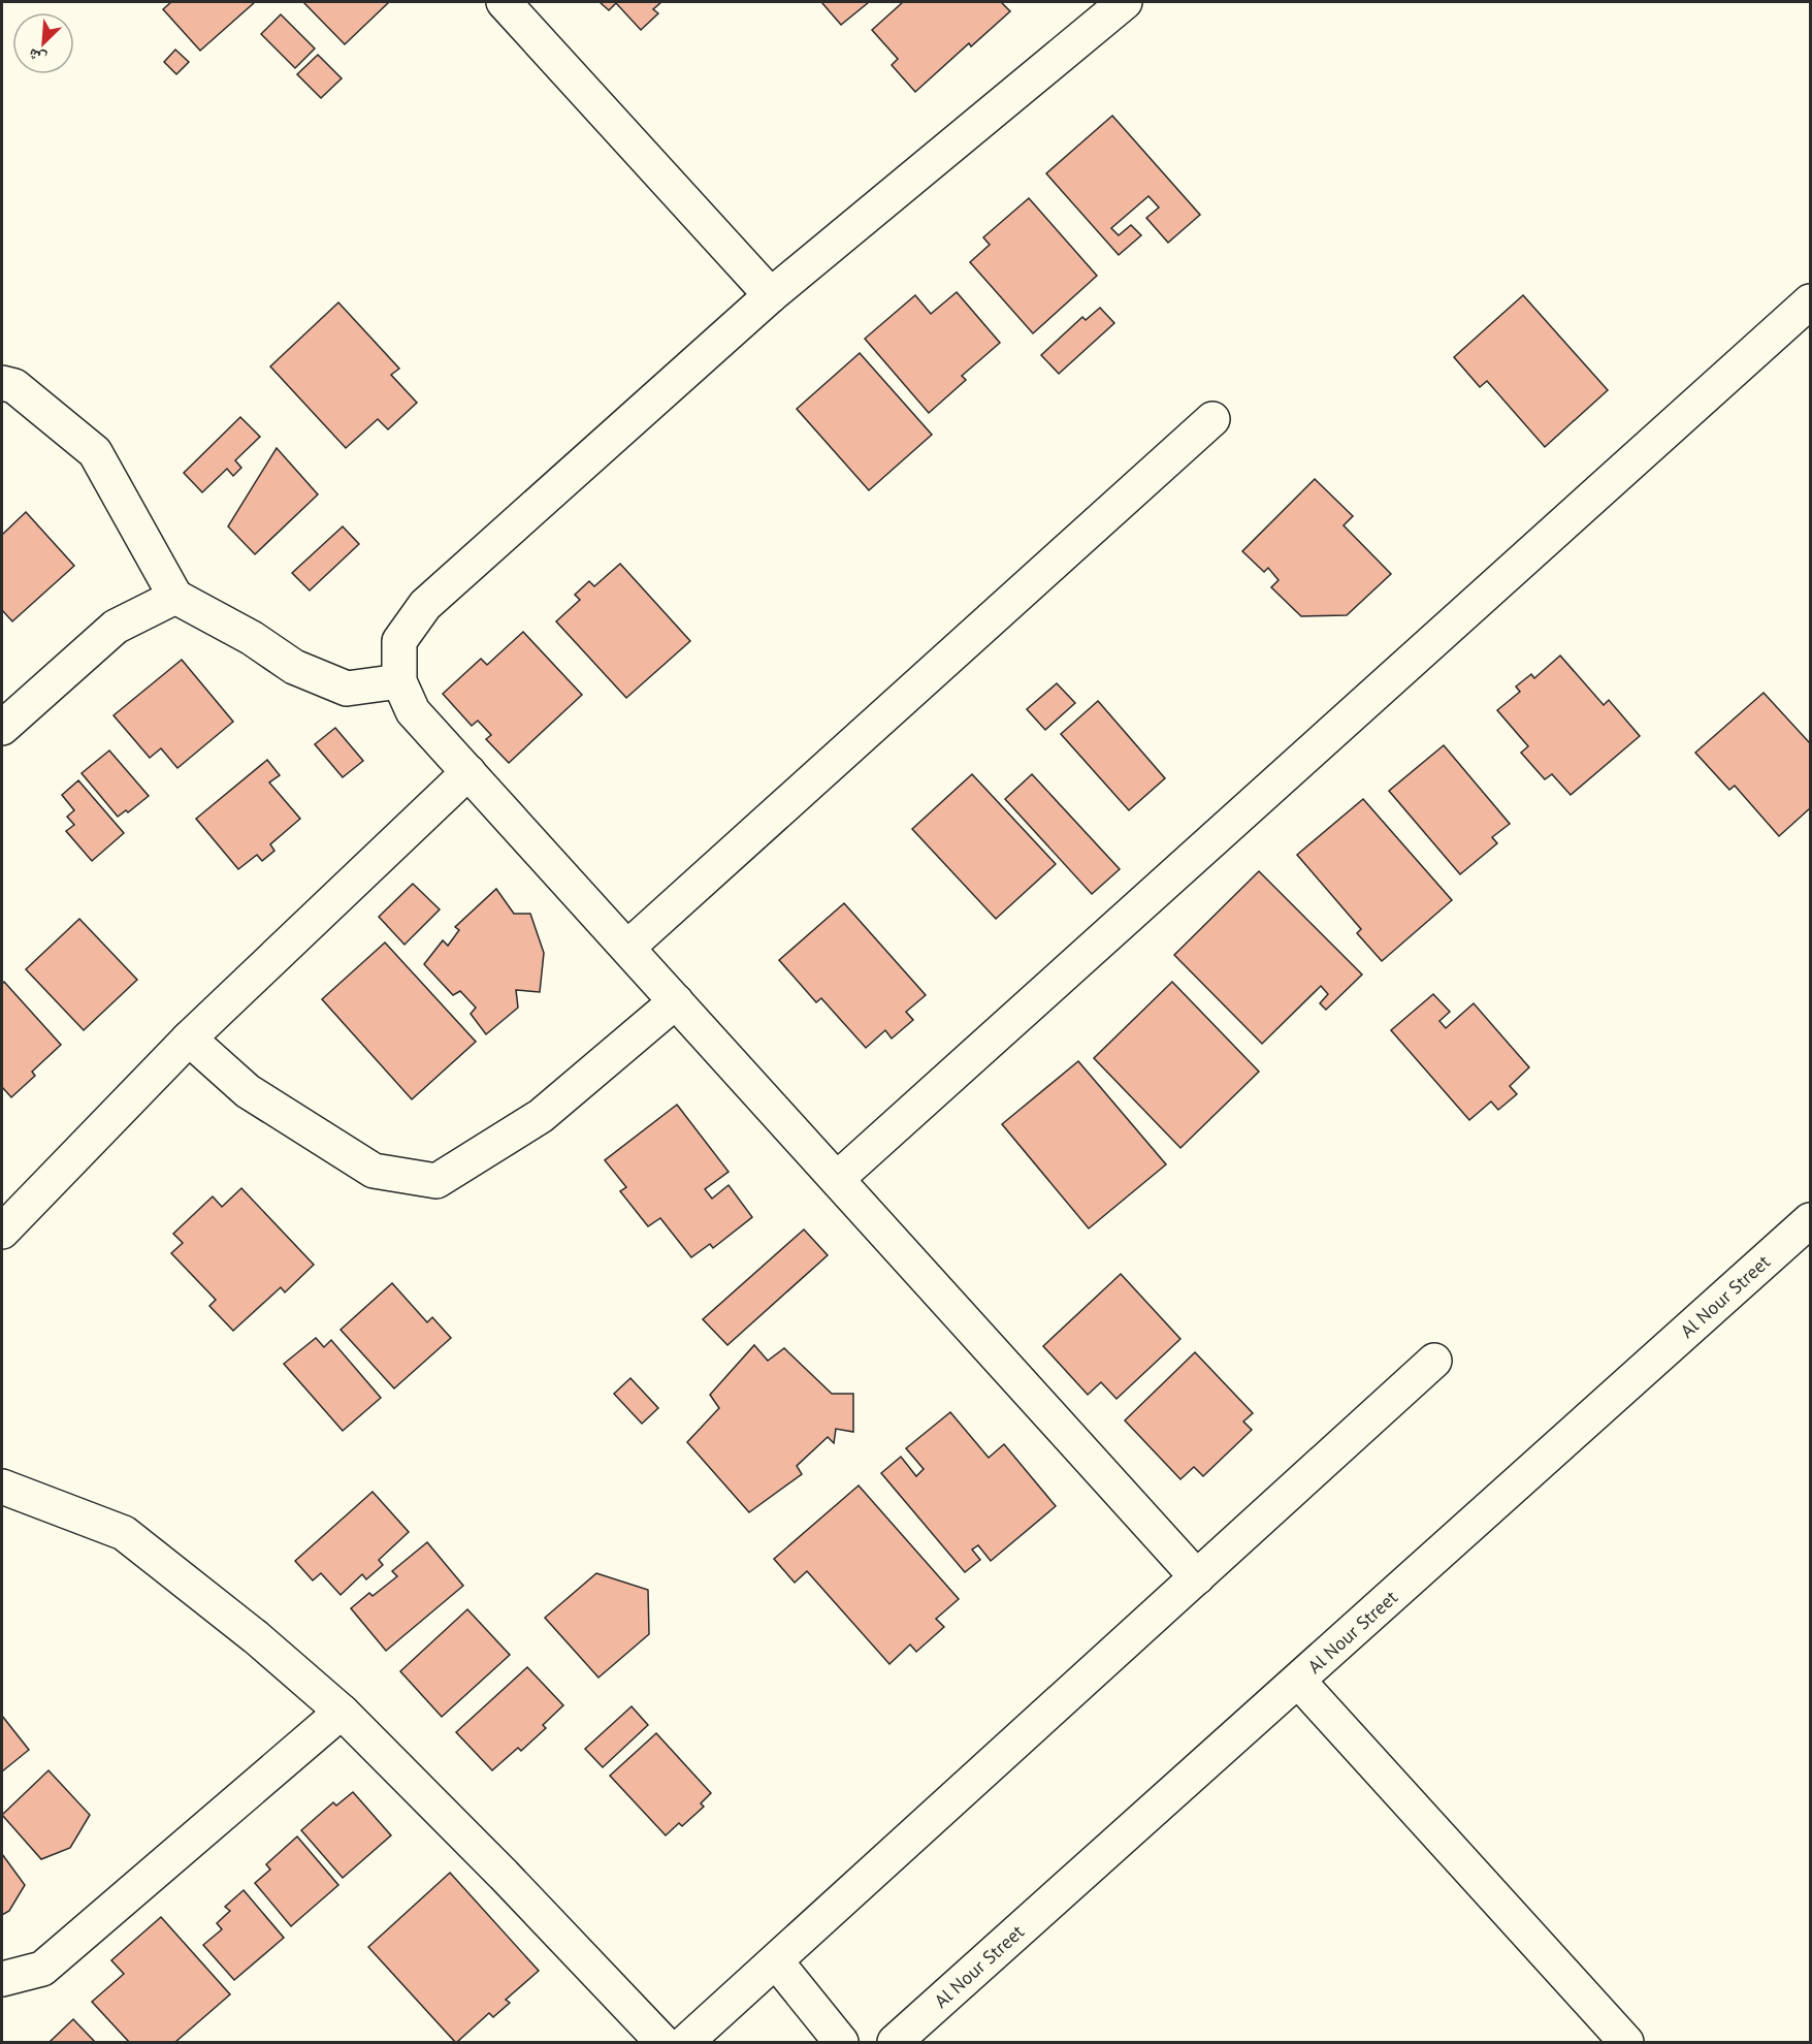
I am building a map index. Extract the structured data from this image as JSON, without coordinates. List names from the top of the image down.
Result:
{
  "streets": {
    "street": ["Al Nour Street"]
  },
  "north": "bottom left"
}
